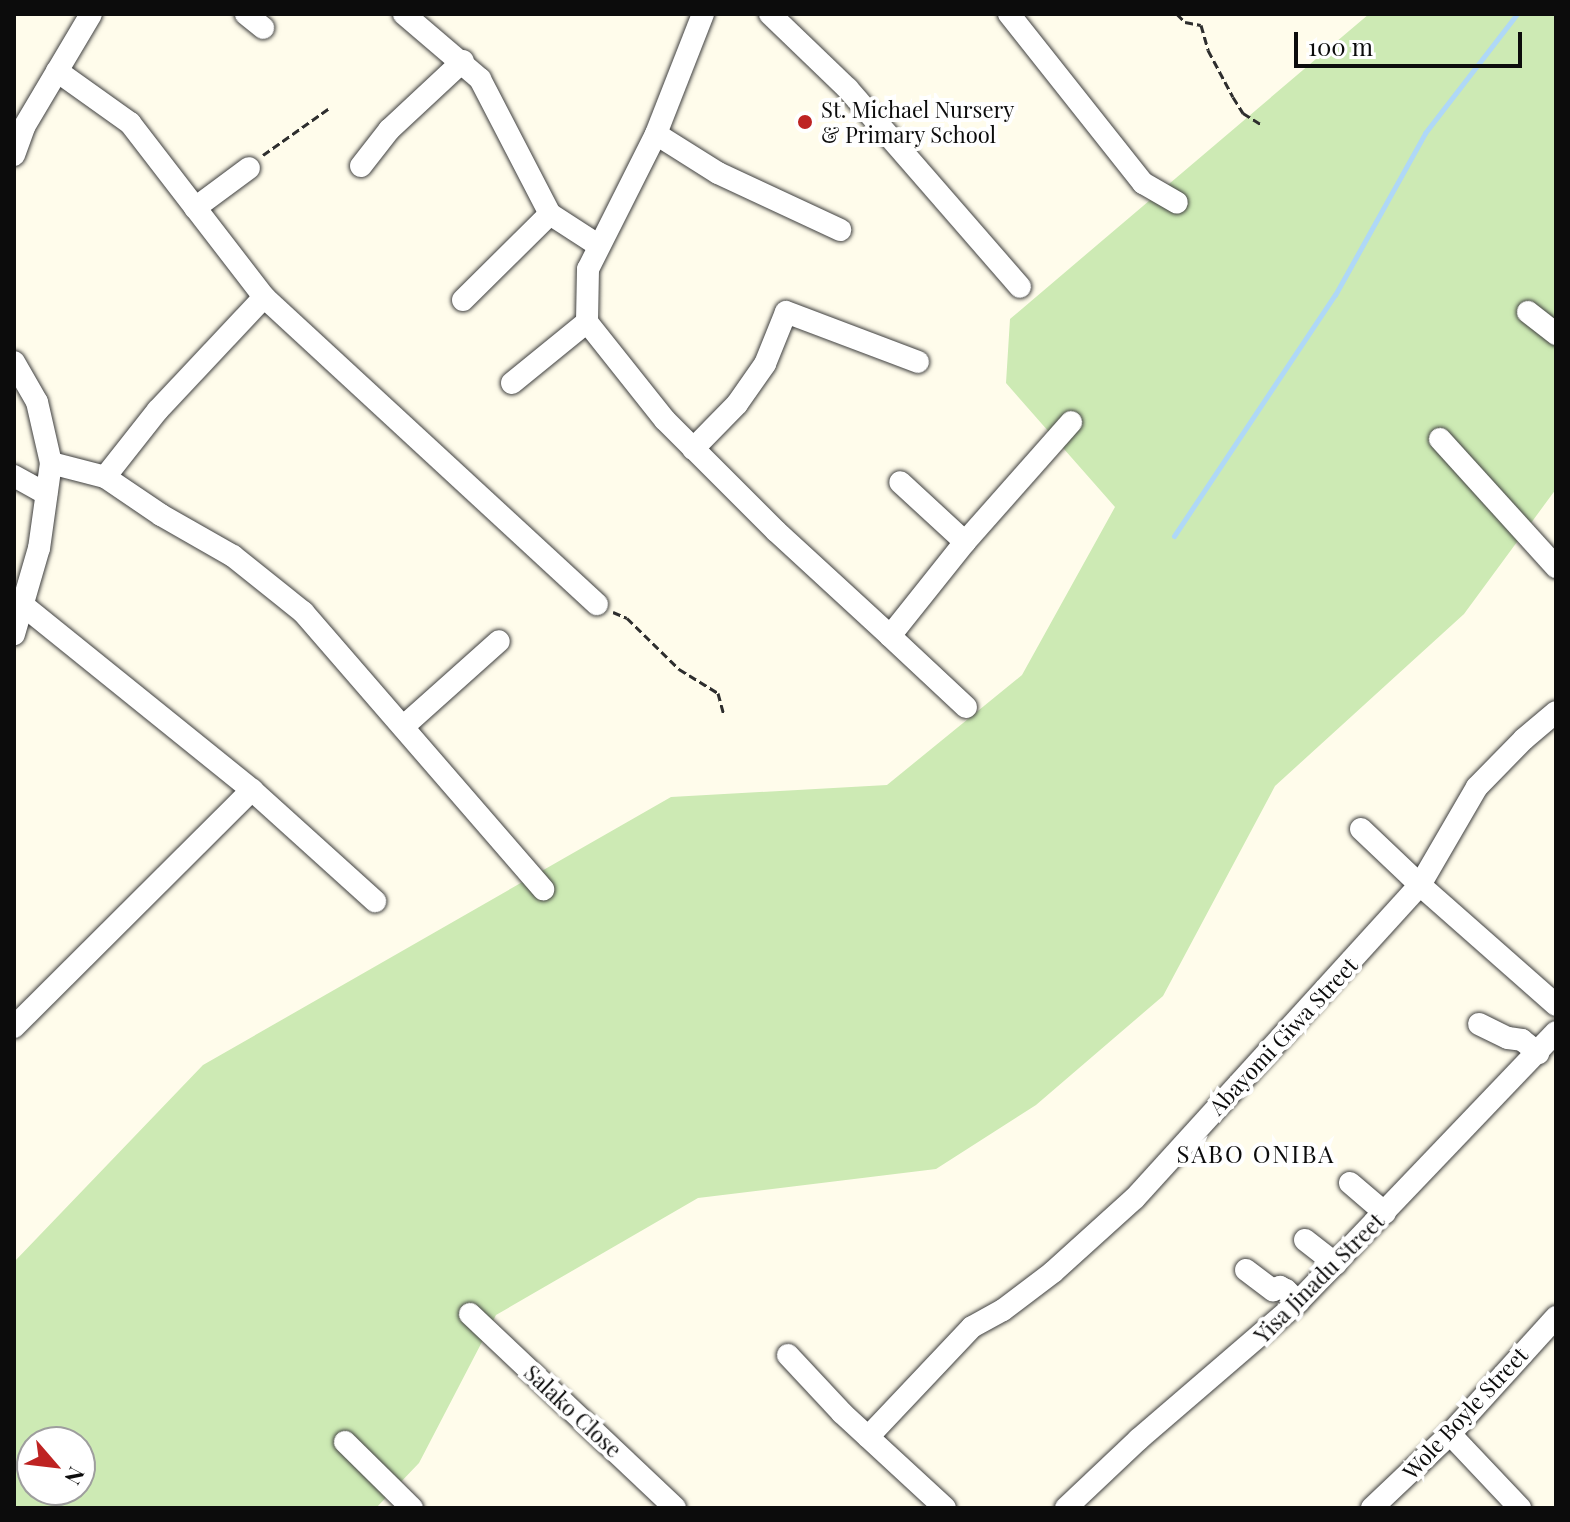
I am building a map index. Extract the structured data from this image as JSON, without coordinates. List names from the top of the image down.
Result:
{
  "streets": {
    "street": [
      "Abayomi Giwa Street",
      "Yisa Jinadu Street",
      "Salako Close",
      "Wole Boyle Street"
    ]
  },
  "districts": ["SABO ONIBA"],
  "places": ["St. Michael Nursery & Primary School"],
  "scale_bar": "100 m",
  "north": "bottom right"
}
